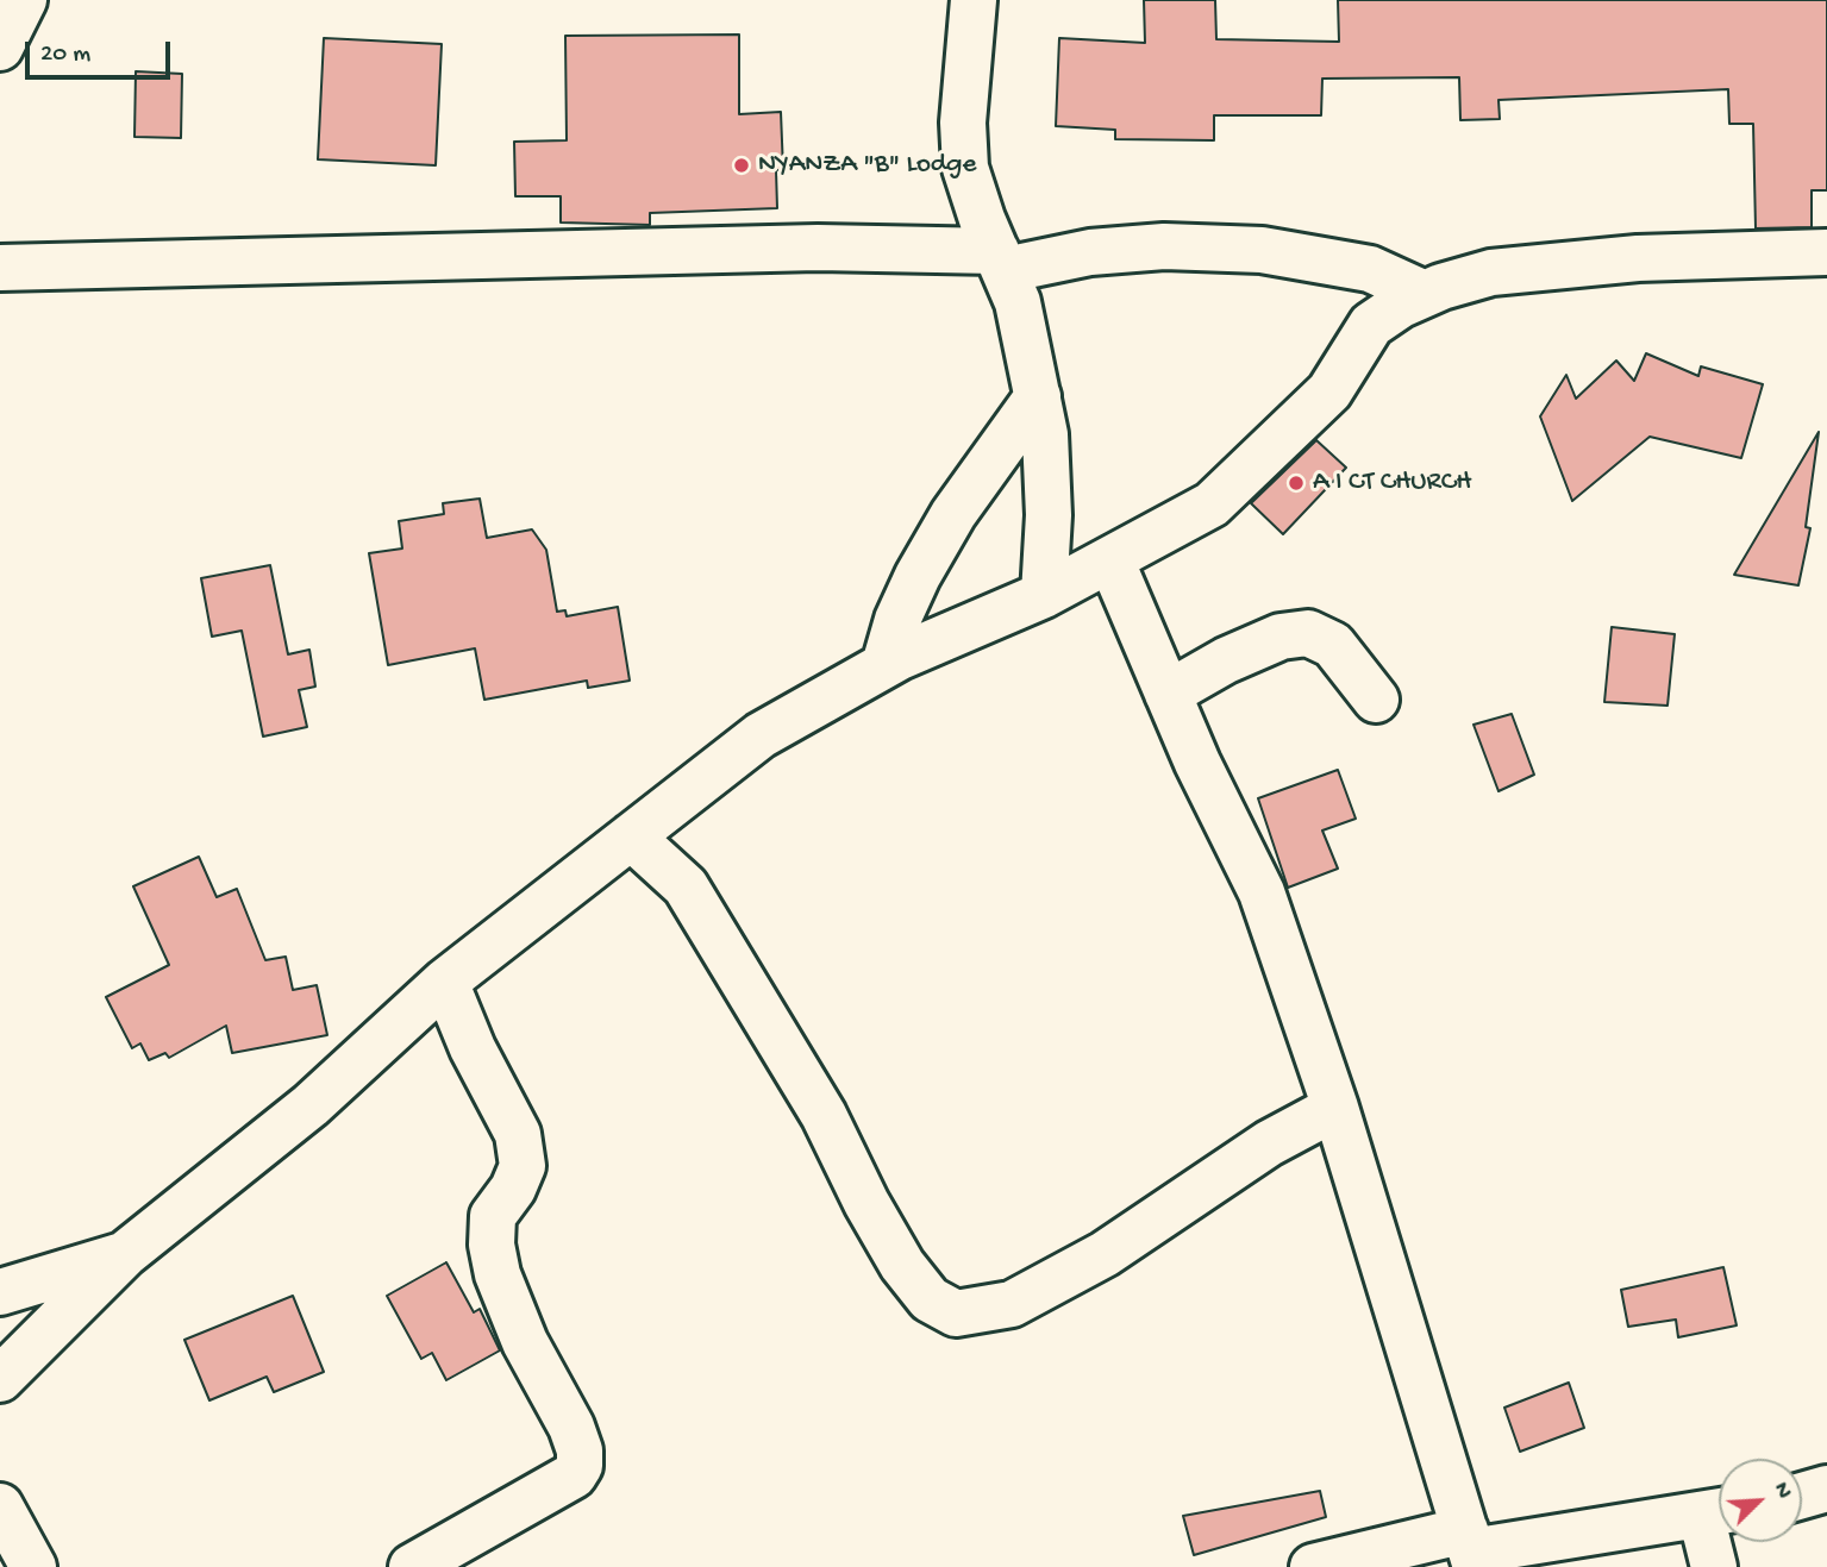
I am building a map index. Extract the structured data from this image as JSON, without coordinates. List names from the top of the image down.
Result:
{
  "places": ["NYANZA \"B\" Lodge", "A I CT CHURCH"],
  "scale_bar": "20 m",
  "north": "top right"
}
